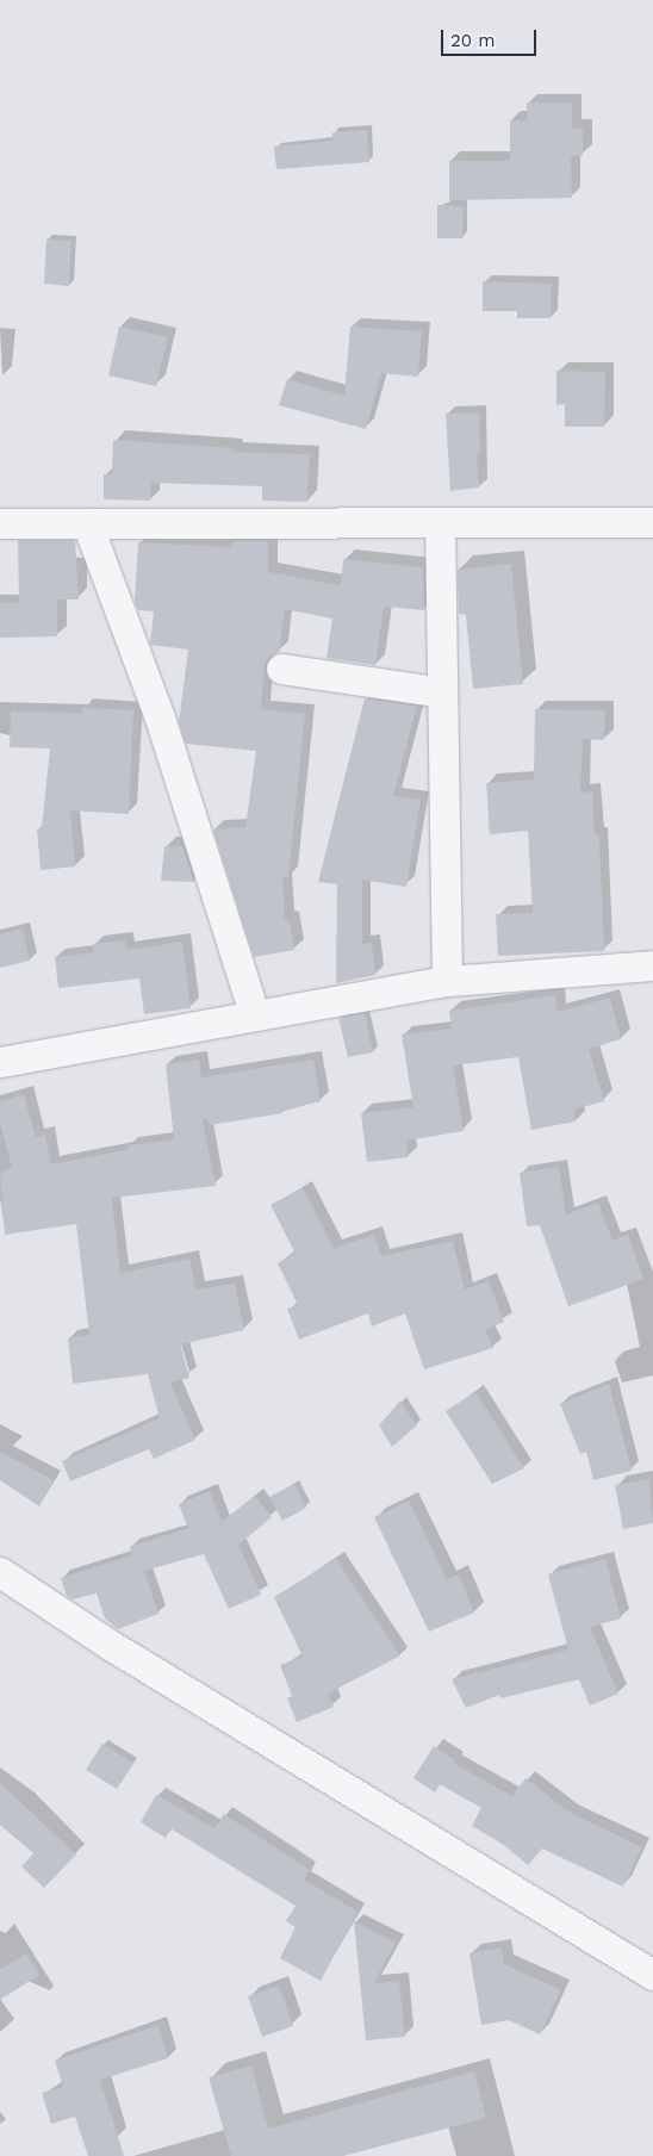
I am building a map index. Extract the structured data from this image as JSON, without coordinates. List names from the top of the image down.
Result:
{
  "scale_bar": "20 m"
}
